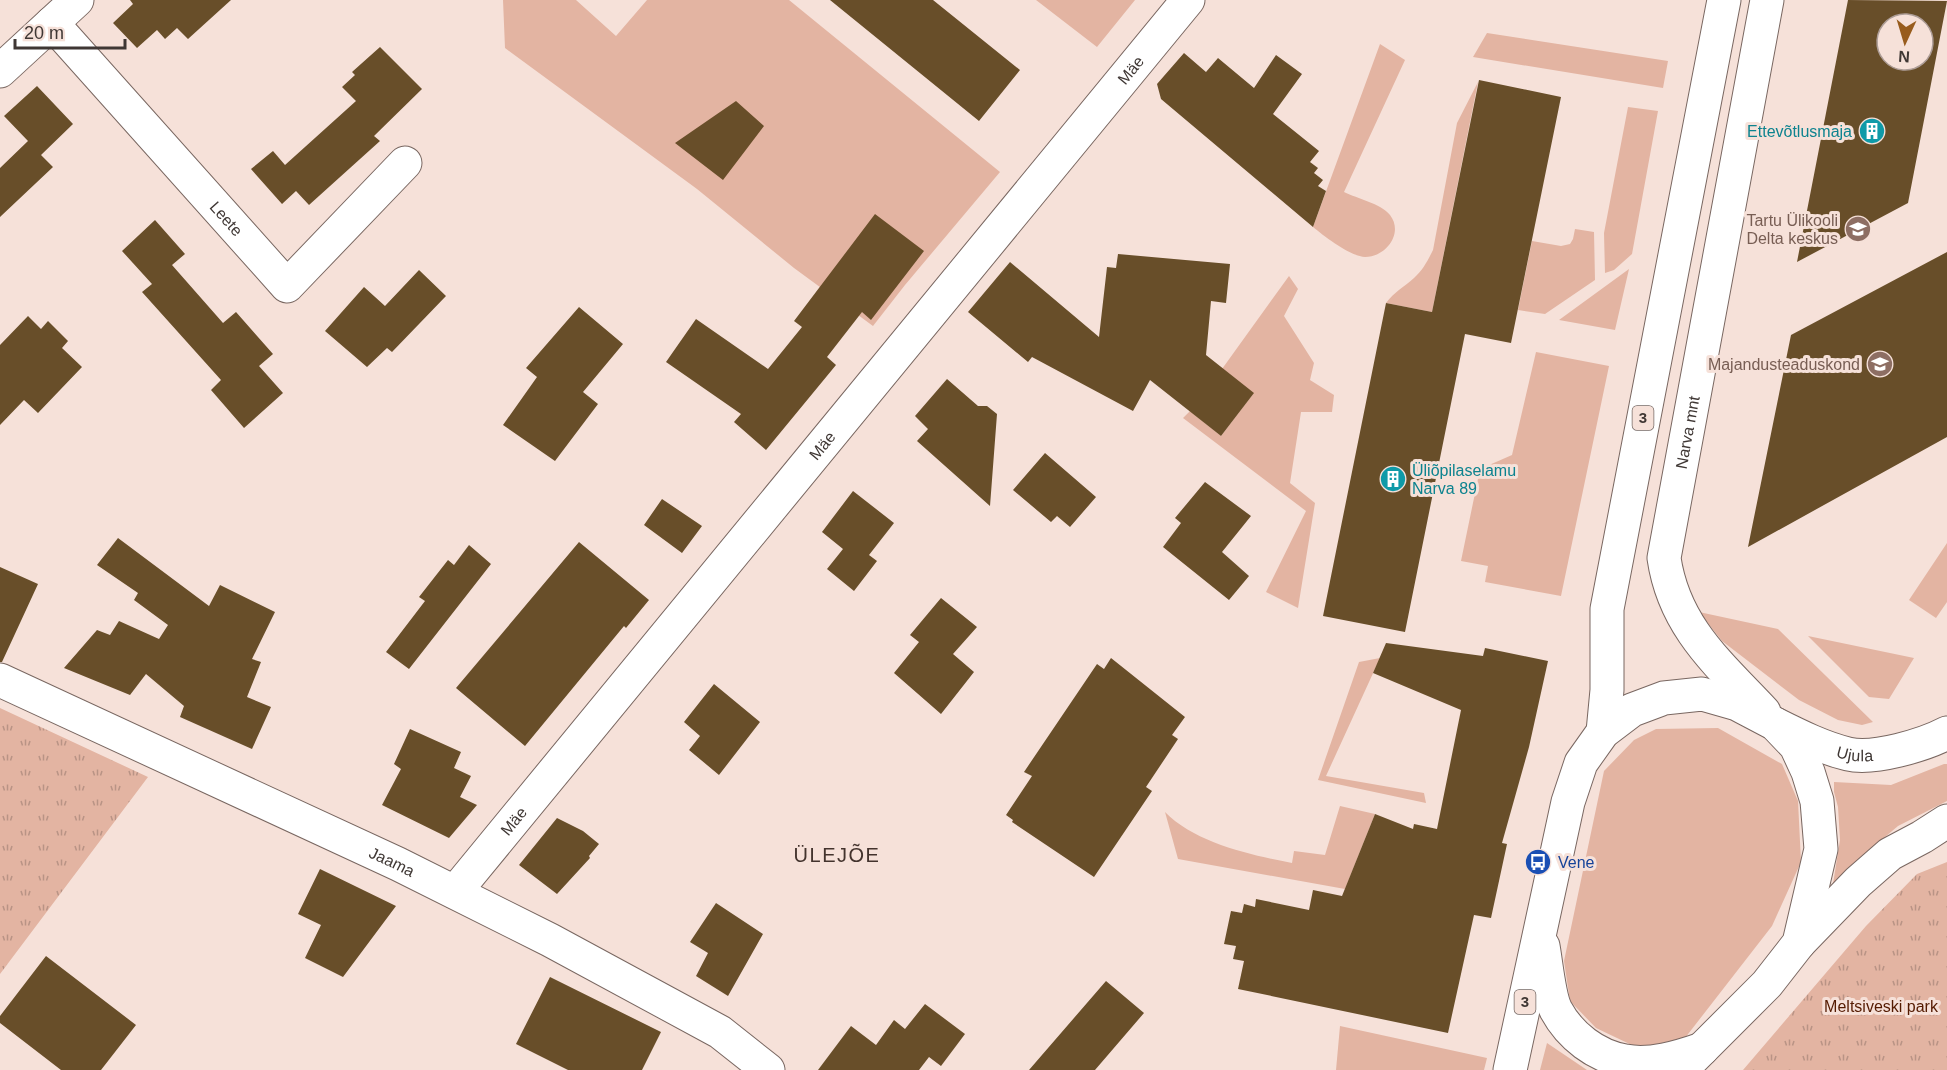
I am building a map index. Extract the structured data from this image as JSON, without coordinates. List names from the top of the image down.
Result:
{
  "streets": {
    "main road": [
      "Mäe",
      "Leete",
      "3",
      "Narva mnt",
      "Ujula",
      "Jaama"
    ]
  },
  "crossings": [
    ["Mäe", "Jaama"],
    ["3", "Ujula"],
    ["Narva mnt", "Ujula"]
  ],
  "districts": ["ÜLEJÕE"],
  "parks": ["Meltsiveski park"],
  "places": {
    "building": ["Ettevõtlusmaja", "Üliõpilaselamu Narva 89"],
    "school or university": ["Tartu Ülikooli Delta keskus", "Majandusteaduskond"],
    "bus stop": ["Vene"]
  },
  "scale_bar": "20 m",
  "north": "bottom"
}
